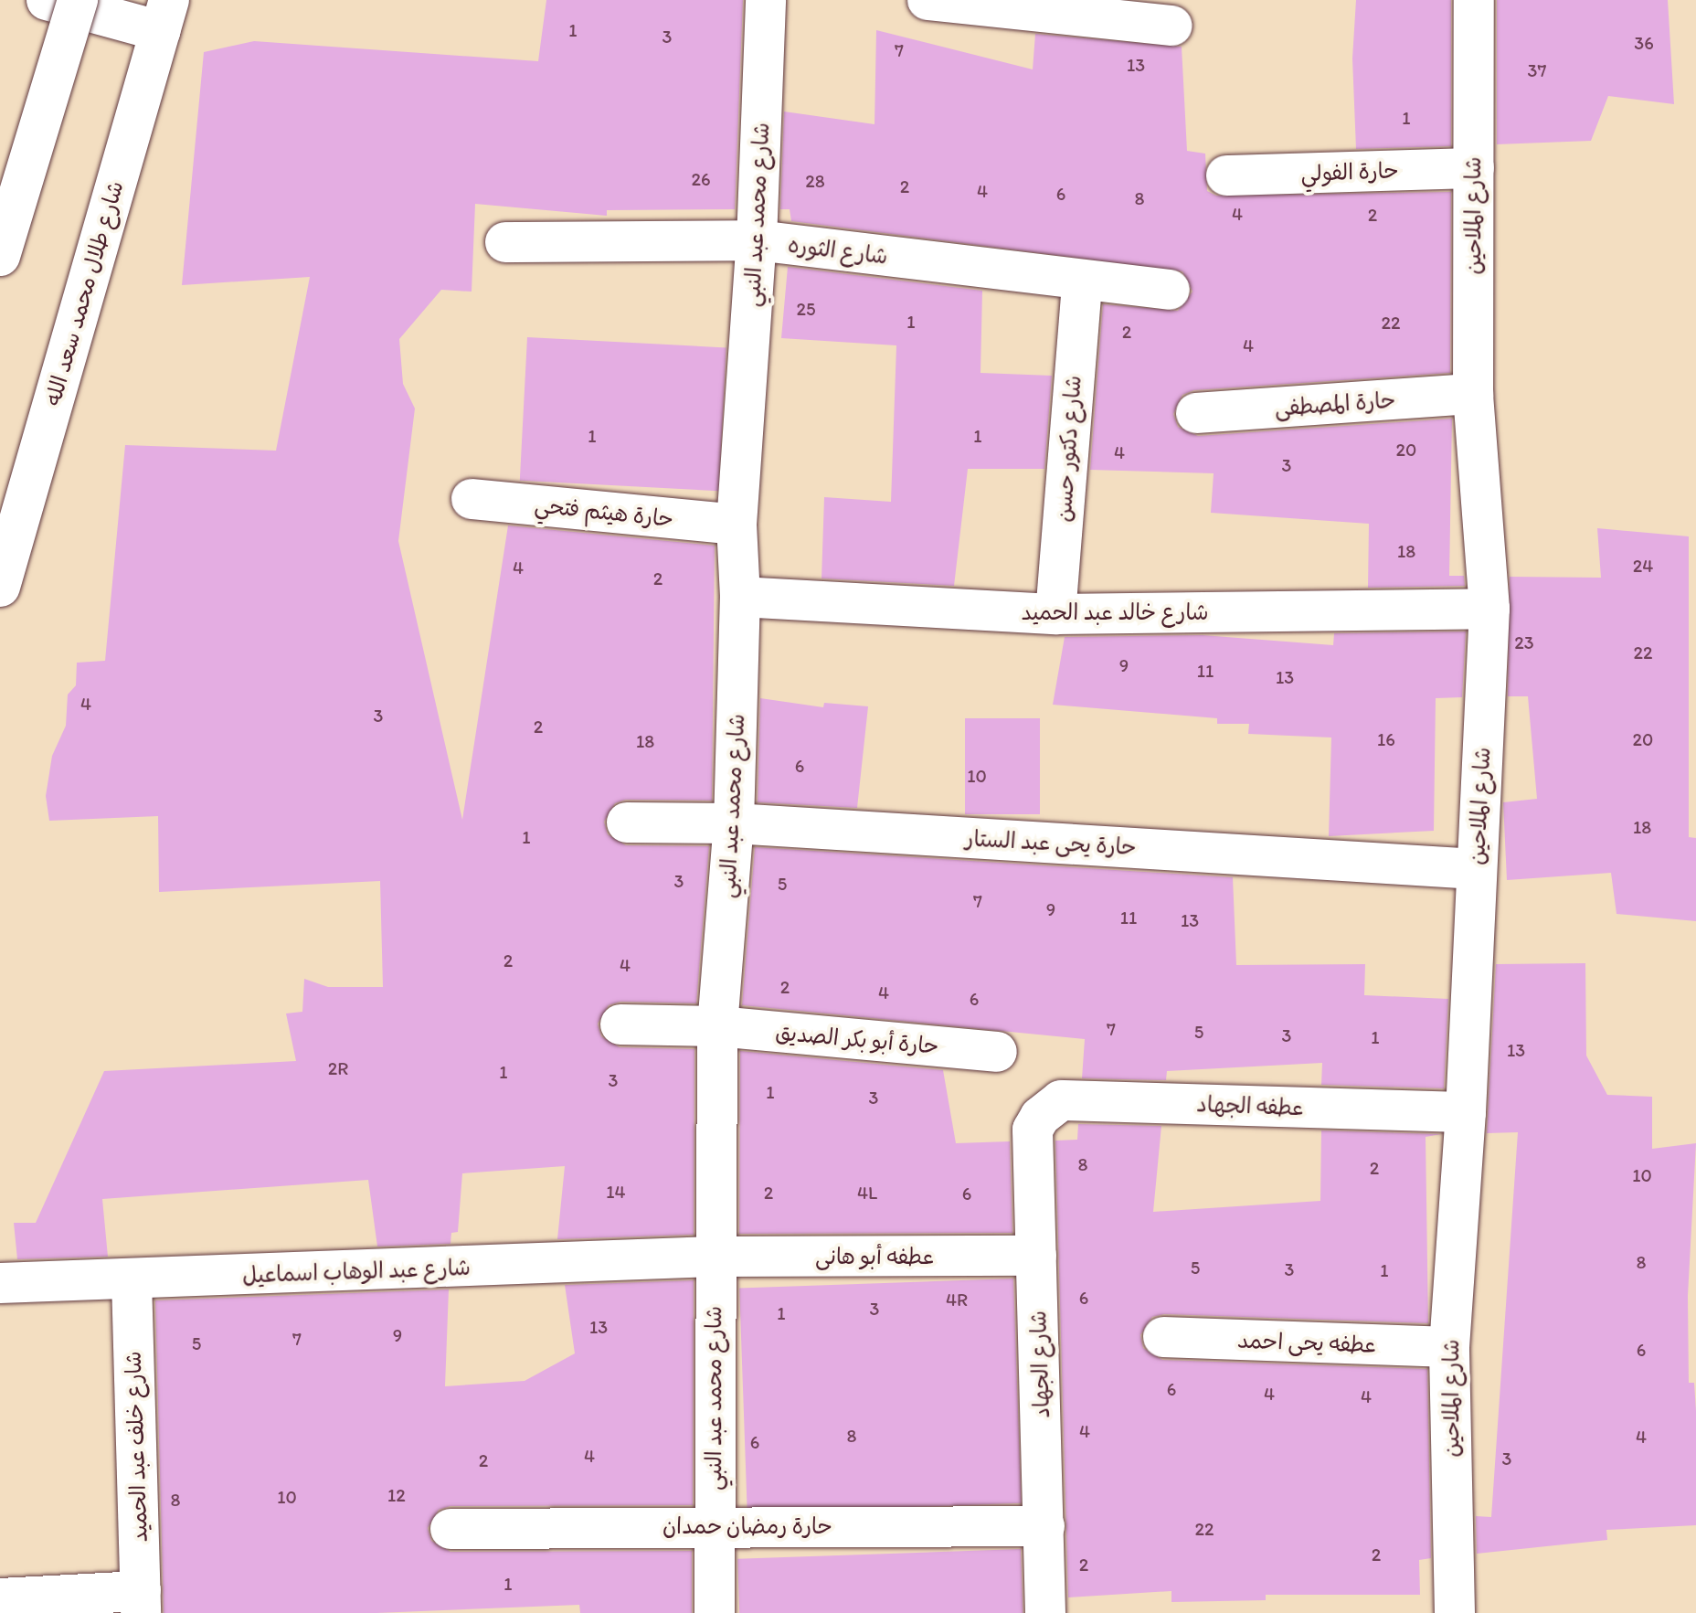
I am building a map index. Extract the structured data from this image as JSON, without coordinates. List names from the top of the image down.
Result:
{
  "streets": {
    "main road": [
      "حارة الفولي",
      "شارع محمد عبد النبي",
      "شارع الملاحين",
      "شارع الثوره",
      "شارع طلال محمد سعد الله",
      "حارة المصطفى",
      "شارع دكتور حسن",
      "حارة هيثم فتحي",
      "شارع خالد عبد الحميد",
      "حارة يحى عبد الستار",
      "حارة أبو بكر الصديق",
      "عطفه الجهاد",
      "عطفه أبو هانى",
      "شارع عبد الوهاب اسماعيل",
      "عطفه يحى احمد",
      "شارع الجهاد",
      "شارع خلف عبد الحميد",
      "حارة رمضان حمدان"
    ]
  },
  "crossings": [
    ["حارة الفولي", "شارع الملاحين"],
    ["شارع محمد عبد النبي", "شارع الثوره"],
    ["شارع محمد عبد النبي", "حارة هيثم فتحي"],
    ["شارع محمد عبد النبي", "شارع خالد عبد الحميد"],
    ["شارع محمد عبد النبي", "حارة يحى عبد الستار"],
    ["شارع محمد عبد النبي", "حارة أبو بكر الصديق"],
    ["شارع محمد عبد النبي", "عطفه أبو هانى"],
    ["شارع محمد عبد النبي", "شارع عبد الوهاب اسماعيل"],
    ["شارع محمد عبد النبي", "حارة رمضان حمدان"],
    ["شارع الملاحين", "حارة المصطفى"],
    ["شارع الملاحين", "شارع خالد عبد الحميد"],
    ["شارع الملاحين", "حارة يحى عبد الستار"],
    ["شارع الملاحين", "عطفه الجهاد"],
    ["شارع الملاحين", "عطفه يحى احمد"],
    ["شارع الثوره", "شارع دكتور حسن"],
    ["شارع دكتور حسن", "شارع خالد عبد الحميد"],
    ["عطفه الجهاد", "شارع الجهاد"],
    ["عطفه أبو هانى", "شارع عبد الوهاب اسماعيل"],
    ["عطفه أبو هانى", "شارع الجهاد"],
    ["شارع عبد الوهاب اسماعيل", "شارع خلف عبد الحميد"],
    ["شارع الجهاد", "حارة رمضان حمدان"]
  ],
  "house_numbers": [
    "1",
    "3",
    "36",
    "7",
    "13",
    "37",
    "1",
    "26",
    "28",
    "2",
    "4",
    "6",
    "8",
    "4",
    "2",
    "25",
    "1",
    "22",
    "2",
    "4",
    "1",
    "1",
    "20",
    "4",
    "3",
    "18",
    "24",
    "4",
    "2",
    "23",
    "22",
    "9",
    "11",
    "13",
    "4",
    "3",
    "2",
    "16",
    "20",
    "18",
    "6",
    "10",
    "18",
    "1",
    "3",
    "5",
    "7",
    "9",
    "11",
    "13",
    "2",
    "4",
    "2",
    "4",
    "6",
    "7",
    "5",
    "3",
    "1",
    "13",
    "2R",
    "1",
    "3",
    "1",
    "3",
    "8",
    "2",
    "10",
    "14",
    "2",
    "4L",
    "6",
    "8",
    "5",
    "3",
    "1",
    "6",
    "4R",
    "3",
    "1",
    "13",
    "9",
    "7",
    "5",
    "6",
    "6",
    "4",
    "4",
    "4",
    "8",
    "4",
    "6",
    "4",
    "3",
    "2",
    "12",
    "10",
    "8",
    "22",
    "2",
    "2",
    "1"
  ]
}
